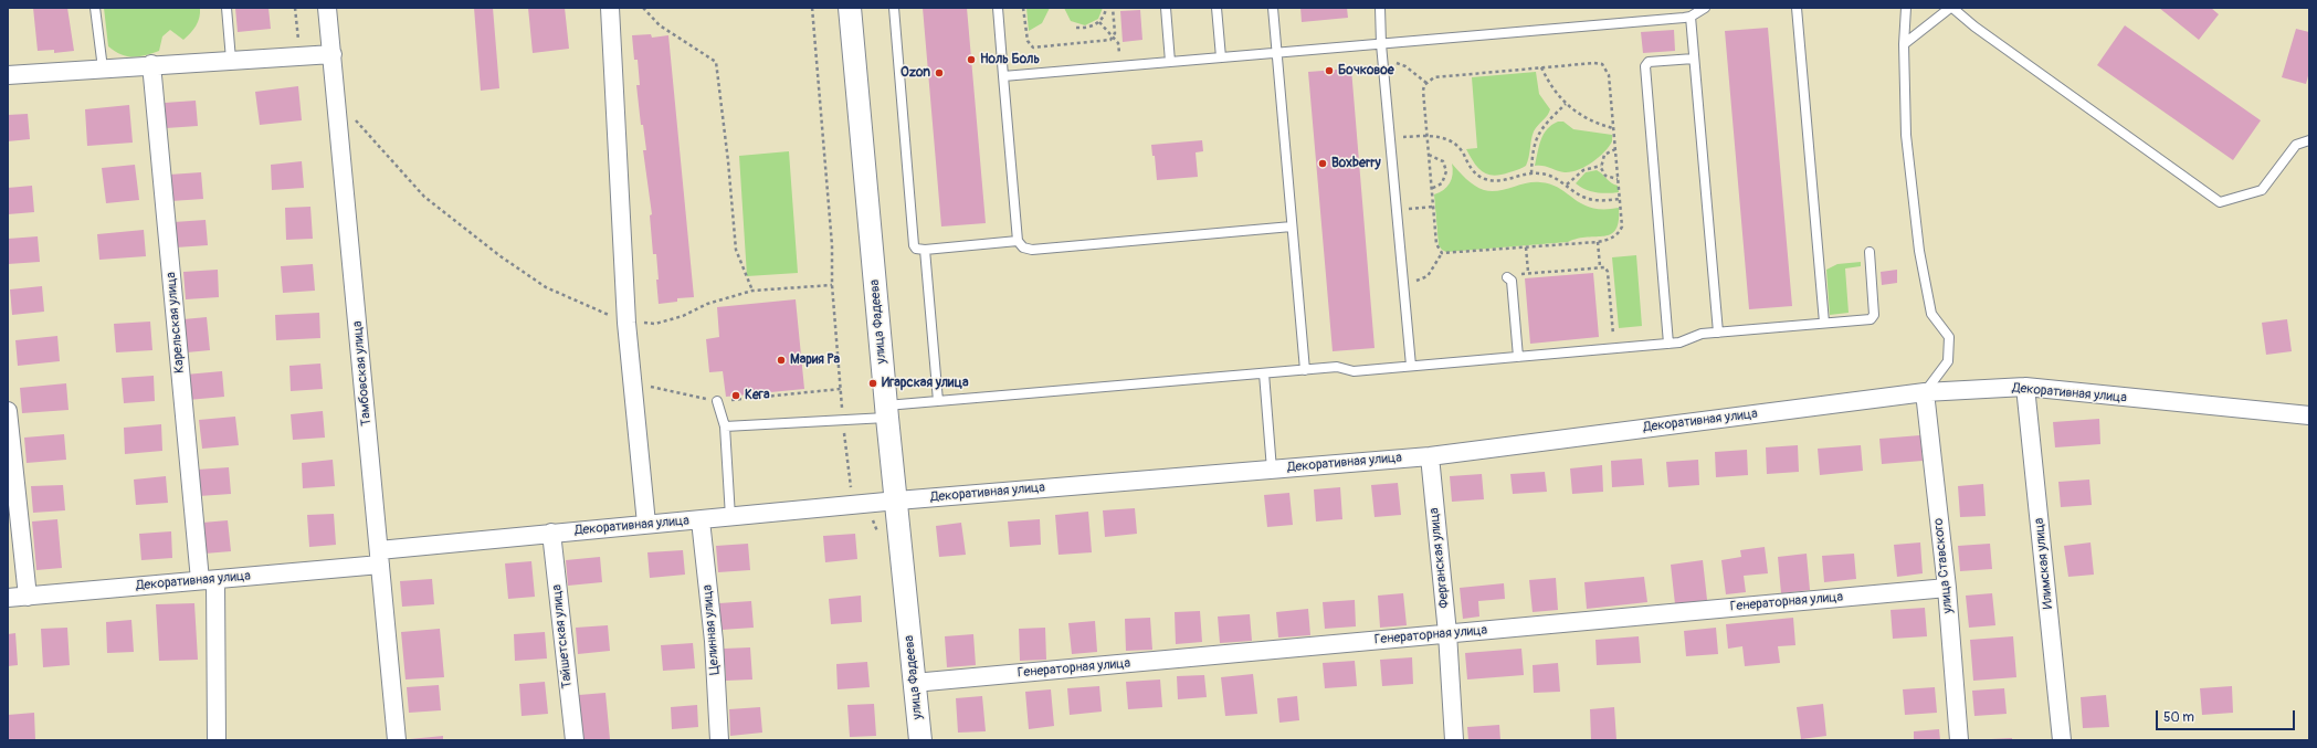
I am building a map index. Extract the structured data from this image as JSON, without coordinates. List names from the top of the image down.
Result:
{
  "streets": {
    "street": [
      "улица Фадеева",
      "Карельская улица",
      "Тамбовская улица",
      "Декоративная улица",
      "Ферганская улица",
      "Илимская улица",
      "улица Ставского",
      "Генераторная улица",
      "Целинная улица",
      "Тайшетская улица"
    ]
  },
  "crossings": [
    ["улица Фадеева", "Декоративная улица"],
    ["улица Фадеева", "Генераторная улица"],
    ["Карельская улица", "Декоративная улица"],
    ["Тамбовская улица", "Декоративная улица"],
    ["Декоративная улица", "Ферганская улица"],
    ["Декоративная улица", "Илимская улица"],
    ["Декоративная улица", "улица Ставского"],
    ["Декоративная улица", "Целинная улица"],
    ["Декоративная улица", "Тайшетская улица"],
    ["Ферганская улица", "Генераторная улица"],
    ["улица Ставского", "Генераторная улица"]
  ],
  "places": [
    "Ноль Боль",
    "Бочковое",
    "Ozon",
    "Boxberry",
    "Мария Ра",
    "Игарская улица",
    "Кега"
  ],
  "scale_bar": "50 m"
}
